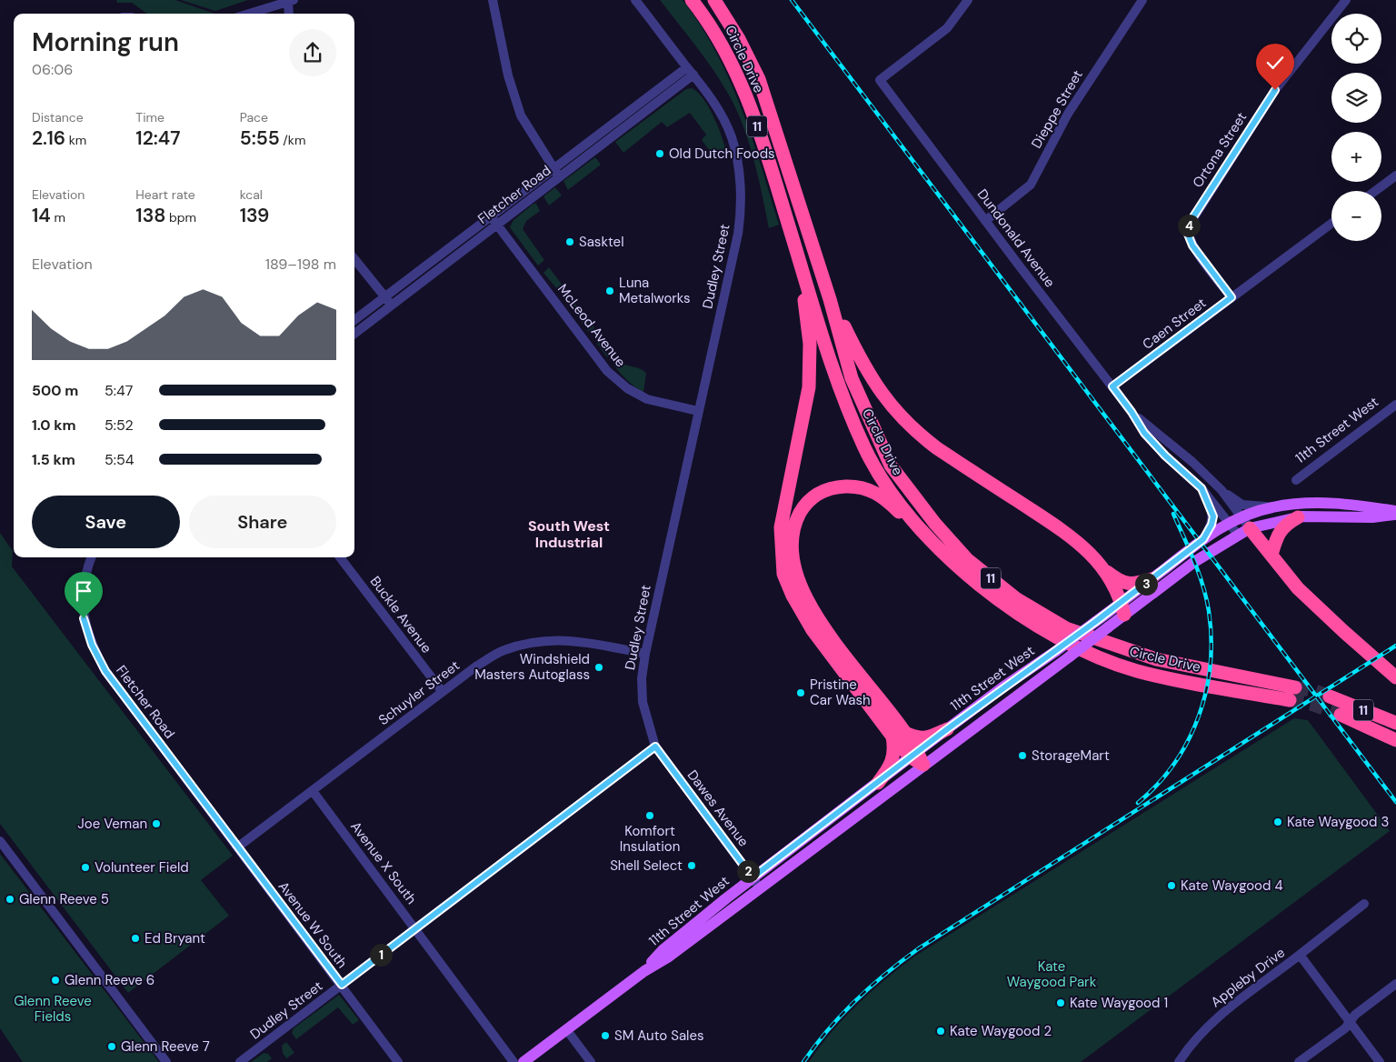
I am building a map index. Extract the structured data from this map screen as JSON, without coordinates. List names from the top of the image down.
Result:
{
  "streets": {
    "highway": ["Circle Drive", "11"],
    "main road": ["11th Street West"],
    "street": [
      "Dieppe Street",
      "Ortona Street",
      "Fletcher Road",
      "Dundonald Avenue",
      "Dudley Street",
      "Caen Street",
      "McLeod Avenue",
      "Buckle Avenue",
      "Schuyler Street",
      "Dawes Avenue",
      "Avenue X South",
      "Avenue W South",
      "Appleby Drive"
    ]
  },
  "crossings": [
    ["Dieppe Street", "Dundonald Avenue"],
    ["Ortona Street", "Caen Street"],
    ["Fletcher Road", "Dudley Street"],
    ["Fletcher Road", "McLeod Avenue"],
    ["Fletcher Road", "Schuyler Street"],
    ["Fletcher Road", "Avenue W South"],
    ["Dundonald Avenue", "Caen Street"],
    ["Dundonald Avenue", "11th Street West"],
    ["Dudley Street", "McLeod Avenue"],
    ["Dudley Street", "Schuyler Street"],
    ["Dudley Street", "Dawes Avenue"],
    ["Dudley Street", "Avenue X South"],
    ["Dudley Street", "Avenue W South"],
    ["11th Street West", "Dawes Avenue"],
    ["Buckle Avenue", "Schuyler Street"],
    ["Schuyler Street", "Avenue X South"],
    ["Schuyler Street", "Avenue W South"]
  ],
  "districts": ["South West Industrial"],
  "parks": ["Kate Waygood Park", "Glenn Reeve Fields"],
  "places": [
    "Old Dutch Foods",
    "Sasktel",
    "Luna Metalworks",
    "Windshield Masters Autoglass",
    "Pristine Car Wash",
    "StorageMart",
    "Komfort Insulation",
    "Kate Waygood 3",
    "Joe Veman",
    "Shell Select",
    "Volunteer Field",
    "Kate Waygood 4",
    "Glenn Reeve 5",
    "Ed Bryant",
    "Glenn Reeve 6",
    "Kate Waygood 1",
    "Kate Waygood 2",
    "SM Auto Sales",
    "Glenn Reeve 7"
  ],
  "page": {
    "map_buttons": ["+", "−"],
    "heading": ["Morning run", "06:06"],
    "stats": [
      ["Distance", "2.16 km"],
      ["Time", "12:47"],
      ["Pace", "5:55 /km"],
      ["Elevation", "14 m"],
      ["Heart rate", "138 bpm"],
      ["kcal", "139"]
    ],
    "pins": [
      "4",
      "3",
      "2",
      "1"
    ],
    "chart": ["Elevation", "189–198 m"],
    "list": [
      {
        "name": "500 m",
        "note": "5:47"
      },
      {
        "name": "1.0 km",
        "note": "5:52"
      },
      {
        "name": "1.5 km",
        "note": "5:54"
      }
    ],
    "buttons": ["Save", "Share"]
  }
}
